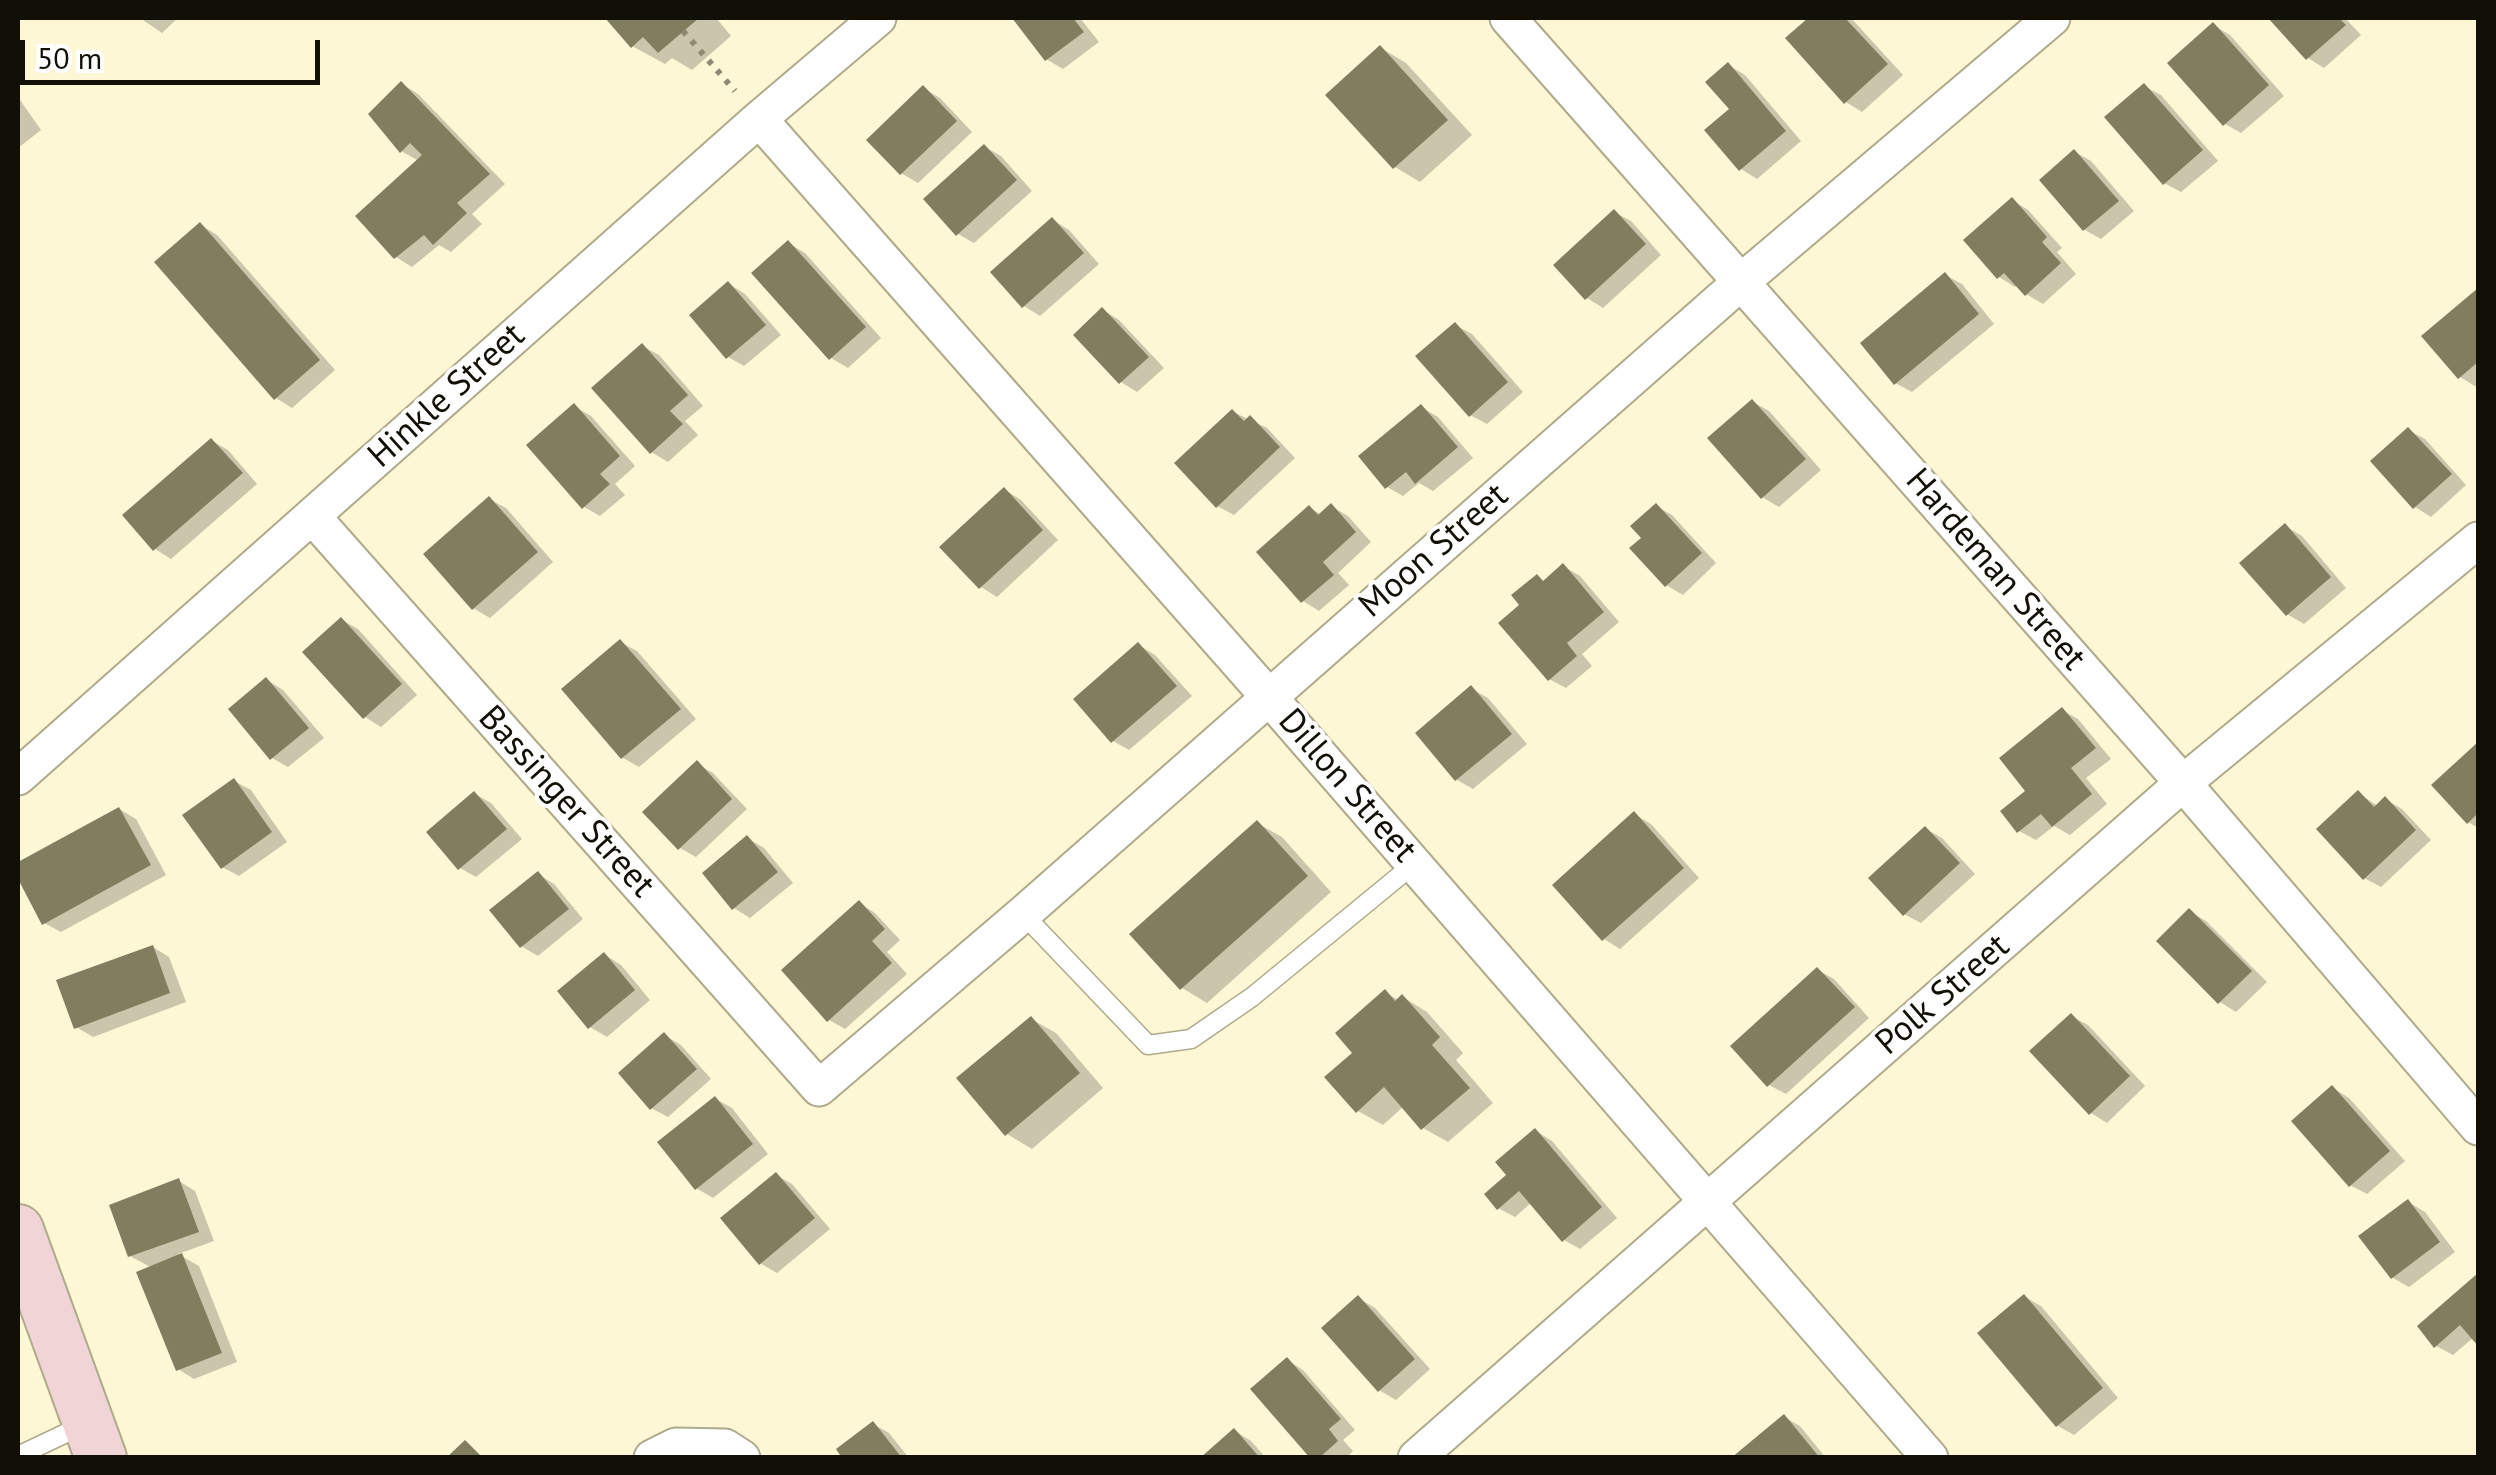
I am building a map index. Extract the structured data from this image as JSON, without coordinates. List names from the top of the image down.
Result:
{
  "streets": {
    "street": [
      "Hinkle Street",
      "Moon Street",
      "Hardeman Street",
      "Dillon Street",
      "Bassinger Street",
      "Polk Street"
    ]
  },
  "crossings": [
    ["Hinkle Street", "Dillon Street"],
    ["Hinkle Street", "Bassinger Street"],
    ["Moon Street", "Hardeman Street"],
    ["Moon Street", "Dillon Street"],
    ["Moon Street", "Bassinger Street"],
    ["Hardeman Street", "Polk Street"],
    ["Dillon Street", "Polk Street"]
  ],
  "scale_bar": "50 m"
}
